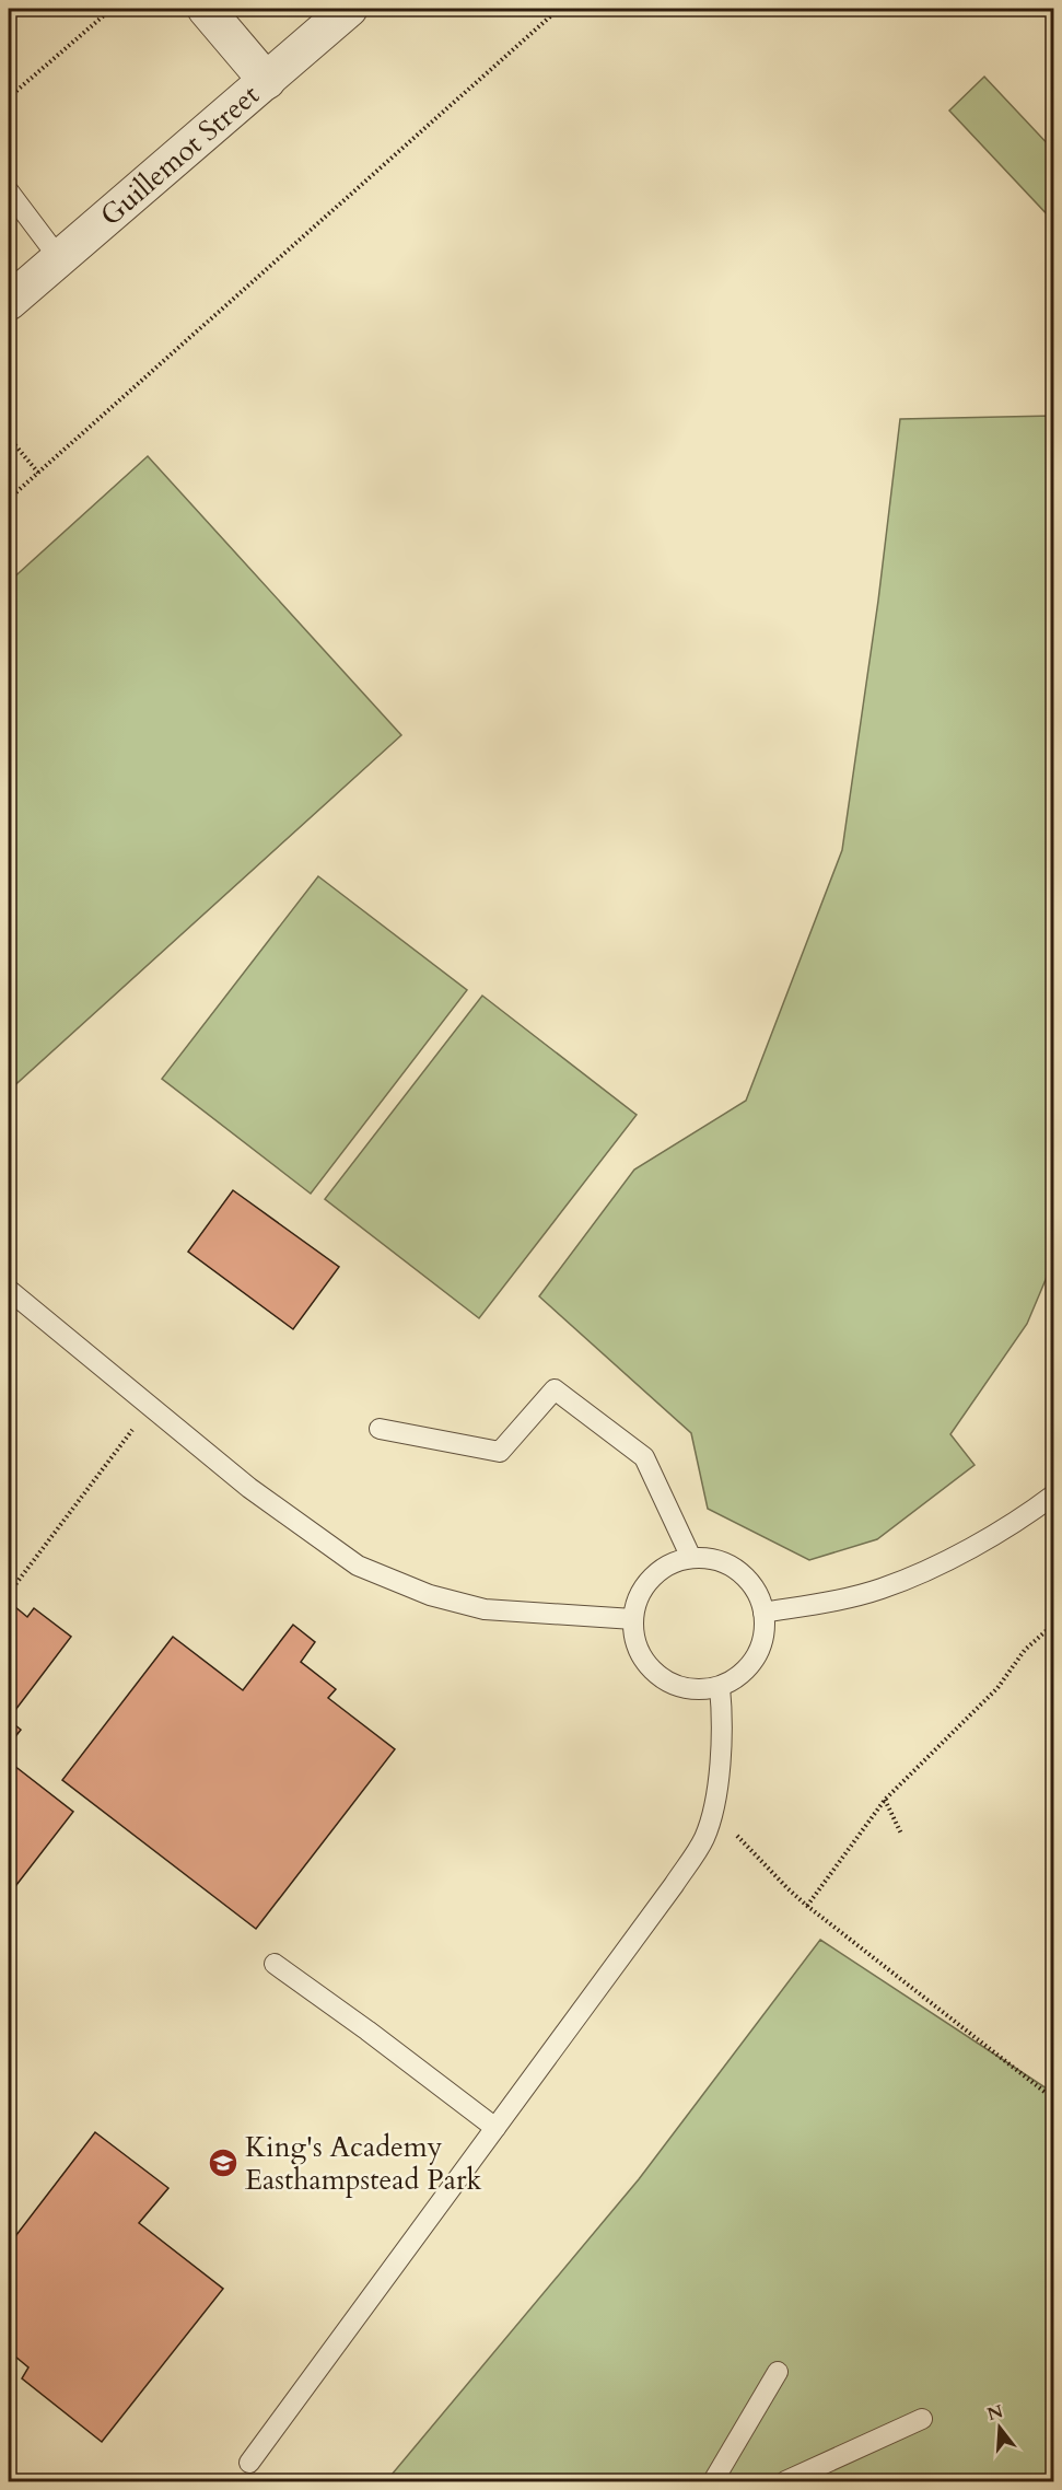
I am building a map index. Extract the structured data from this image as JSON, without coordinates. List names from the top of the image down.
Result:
{
  "streets": {
    "street": ["Guillemot Street"]
  },
  "places": {
    "school or university": ["King's Academy Easthampstead Park"]
  },
  "north": "top"
}
